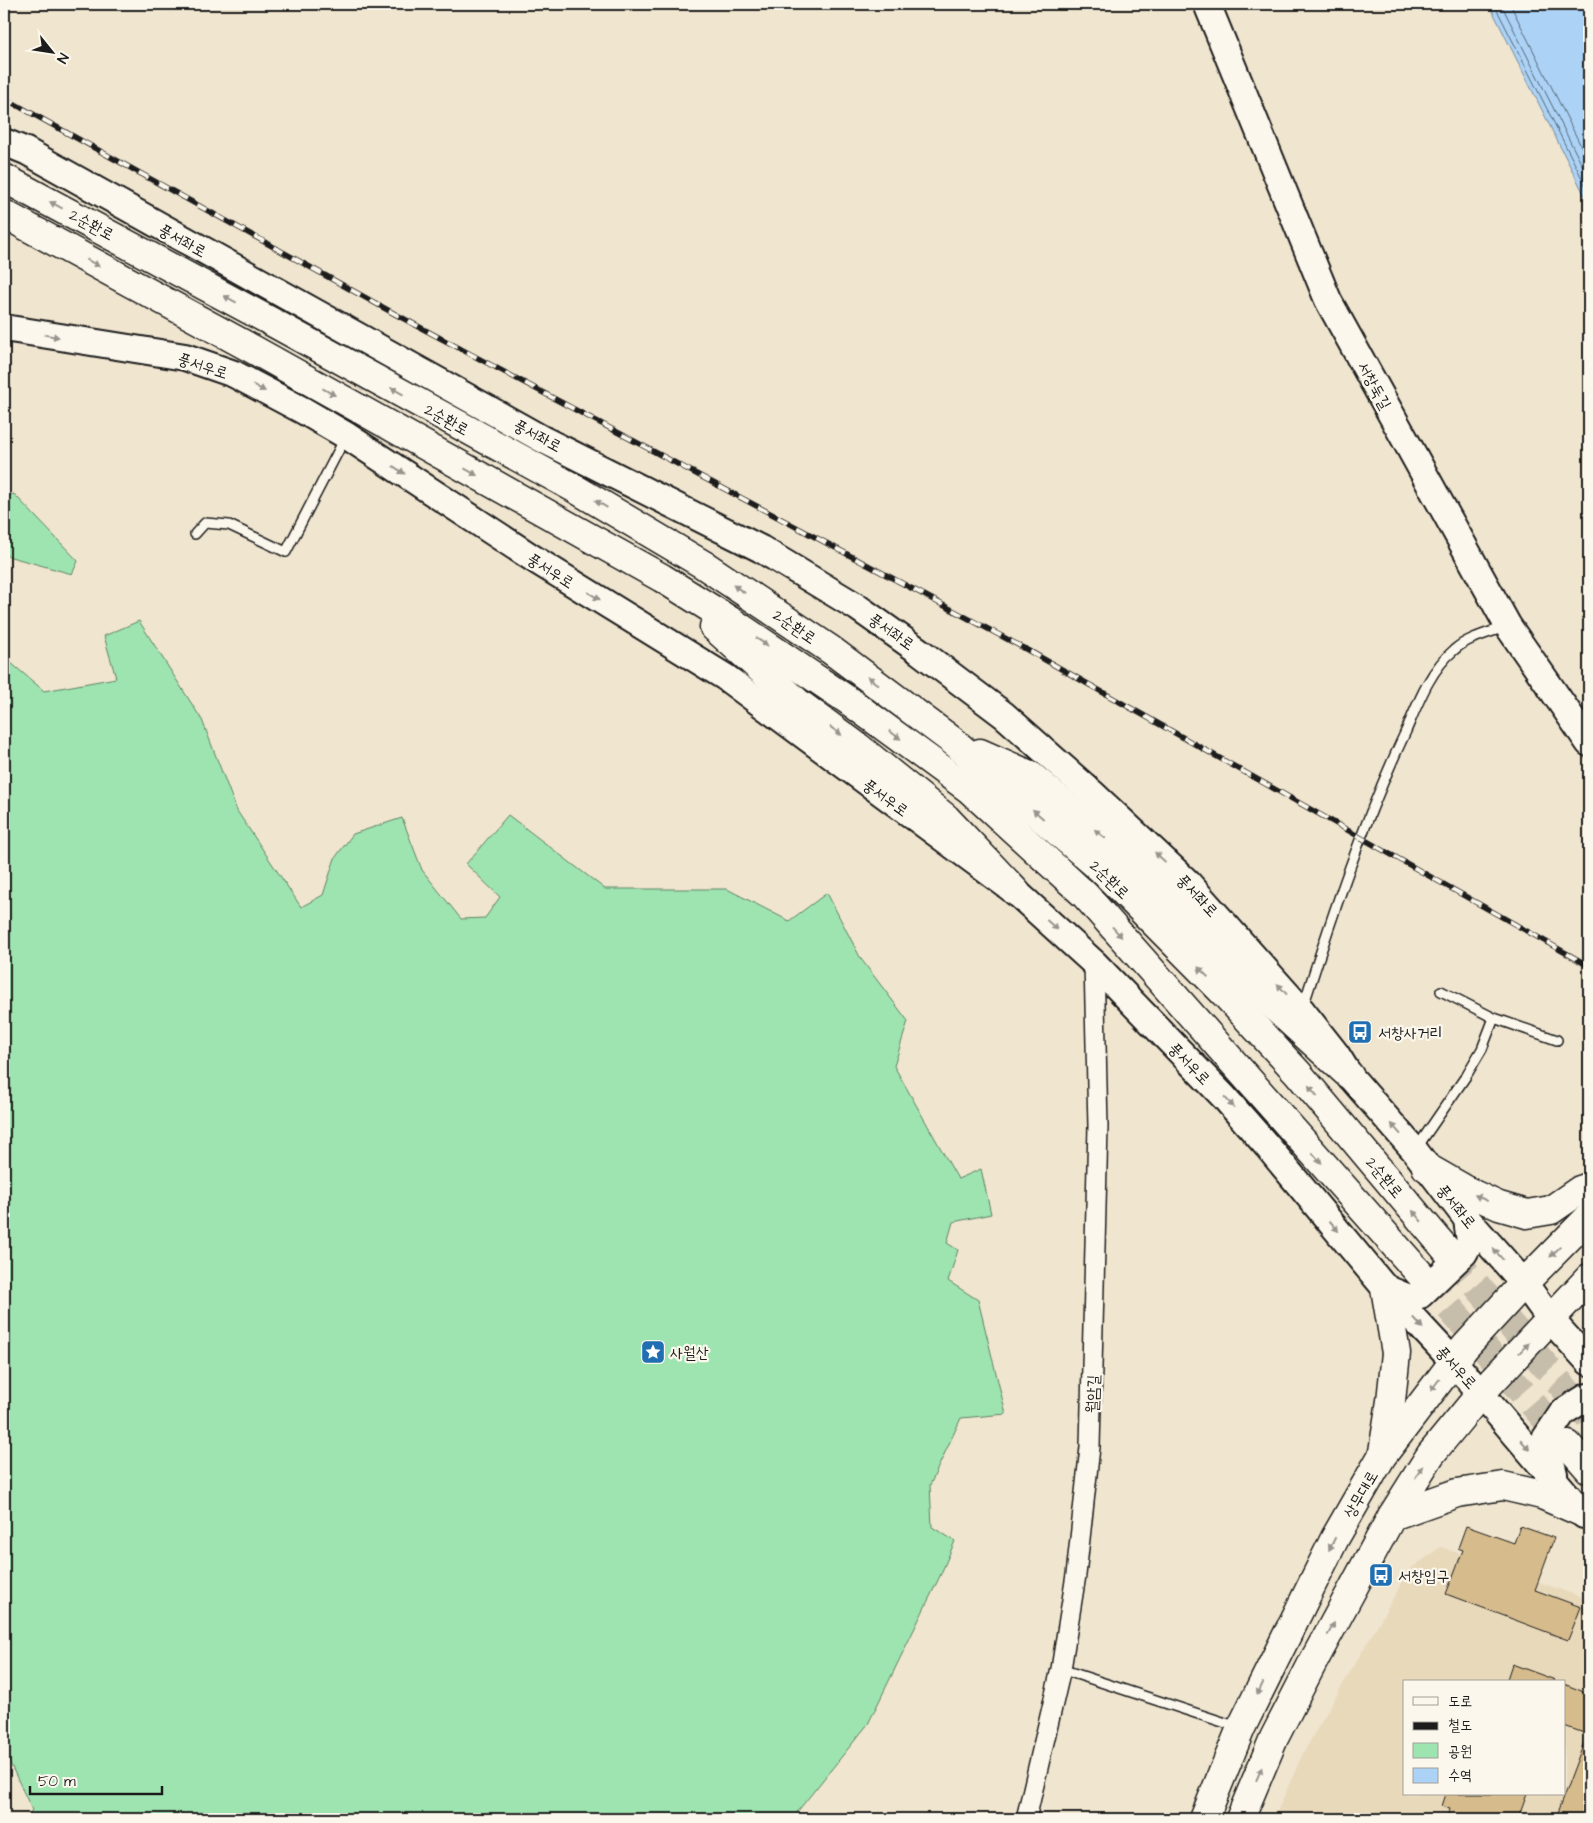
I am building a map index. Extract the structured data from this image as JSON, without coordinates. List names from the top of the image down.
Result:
{
  "streets": {
    "main road": ["2순환로", "상무대로"],
    "street": [
      "풍서좌로",
      "풍서우로",
      "서창둑길",
      "월암길"
    ]
  },
  "crossings": [
    ["풍서좌로", "상무대로"],
    ["풍서우로", "월암길"],
    ["풍서우로", "상무대로"]
  ],
  "one_way": ["풍서좌로", "풍서우로"],
  "places": {
    "bus stop": ["서창사거리", "서창입구"],
    "place": ["사월산"]
  },
  "legend": [
    "도로",
    "철도",
    "공원",
    "수역"
  ],
  "scale_bar": "50 m",
  "north": "bottom right"
}
